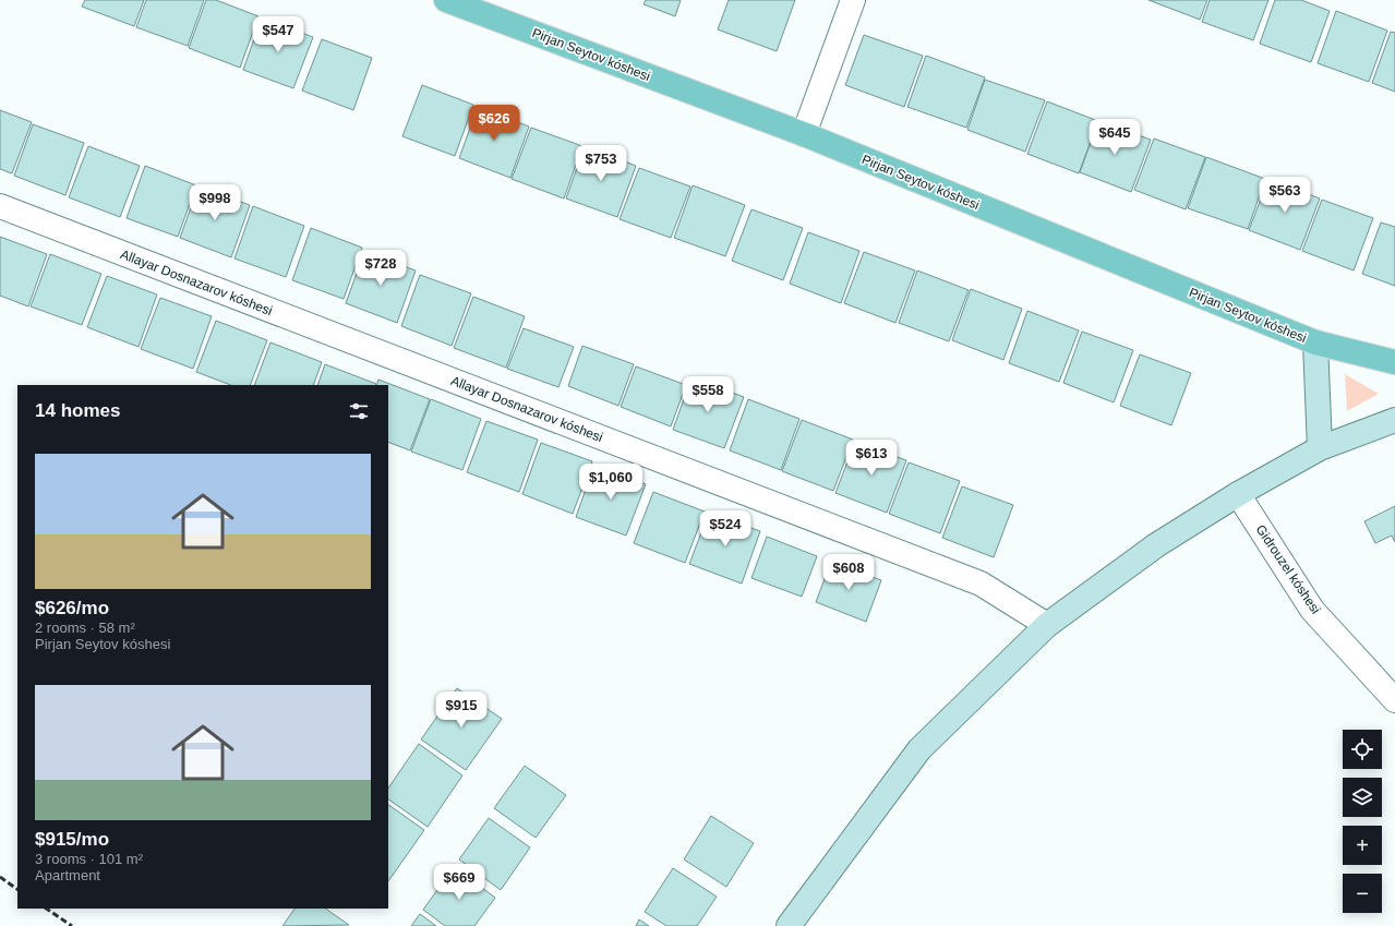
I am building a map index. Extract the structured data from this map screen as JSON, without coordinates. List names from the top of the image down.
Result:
{
  "streets": {
    "main road": ["Pirjan Seytov kóshesi"],
    "street": ["Allayar Dosnazarov kóshesi", "Gidrouzel kóshesi"]
  },
  "page": {
    "price": [
      "$547",
      "$626",
      "$645",
      "$753",
      "$563",
      "$998",
      "$728",
      "$558",
      "$613",
      "$1,060",
      "$524",
      "$608",
      "$915",
      "$669"
    ],
    "heading": "14 homes",
    "list": [
      {
        "name": "$626/mo",
        "note": "2 rooms · 58 m² · Pirjan Seytov kóshesi"
      },
      {
        "name": "$915/mo",
        "note": "3 rooms · 101 m² · Apartment"
      }
    ],
    "map_buttons": ["+", "−"]
  }
}
